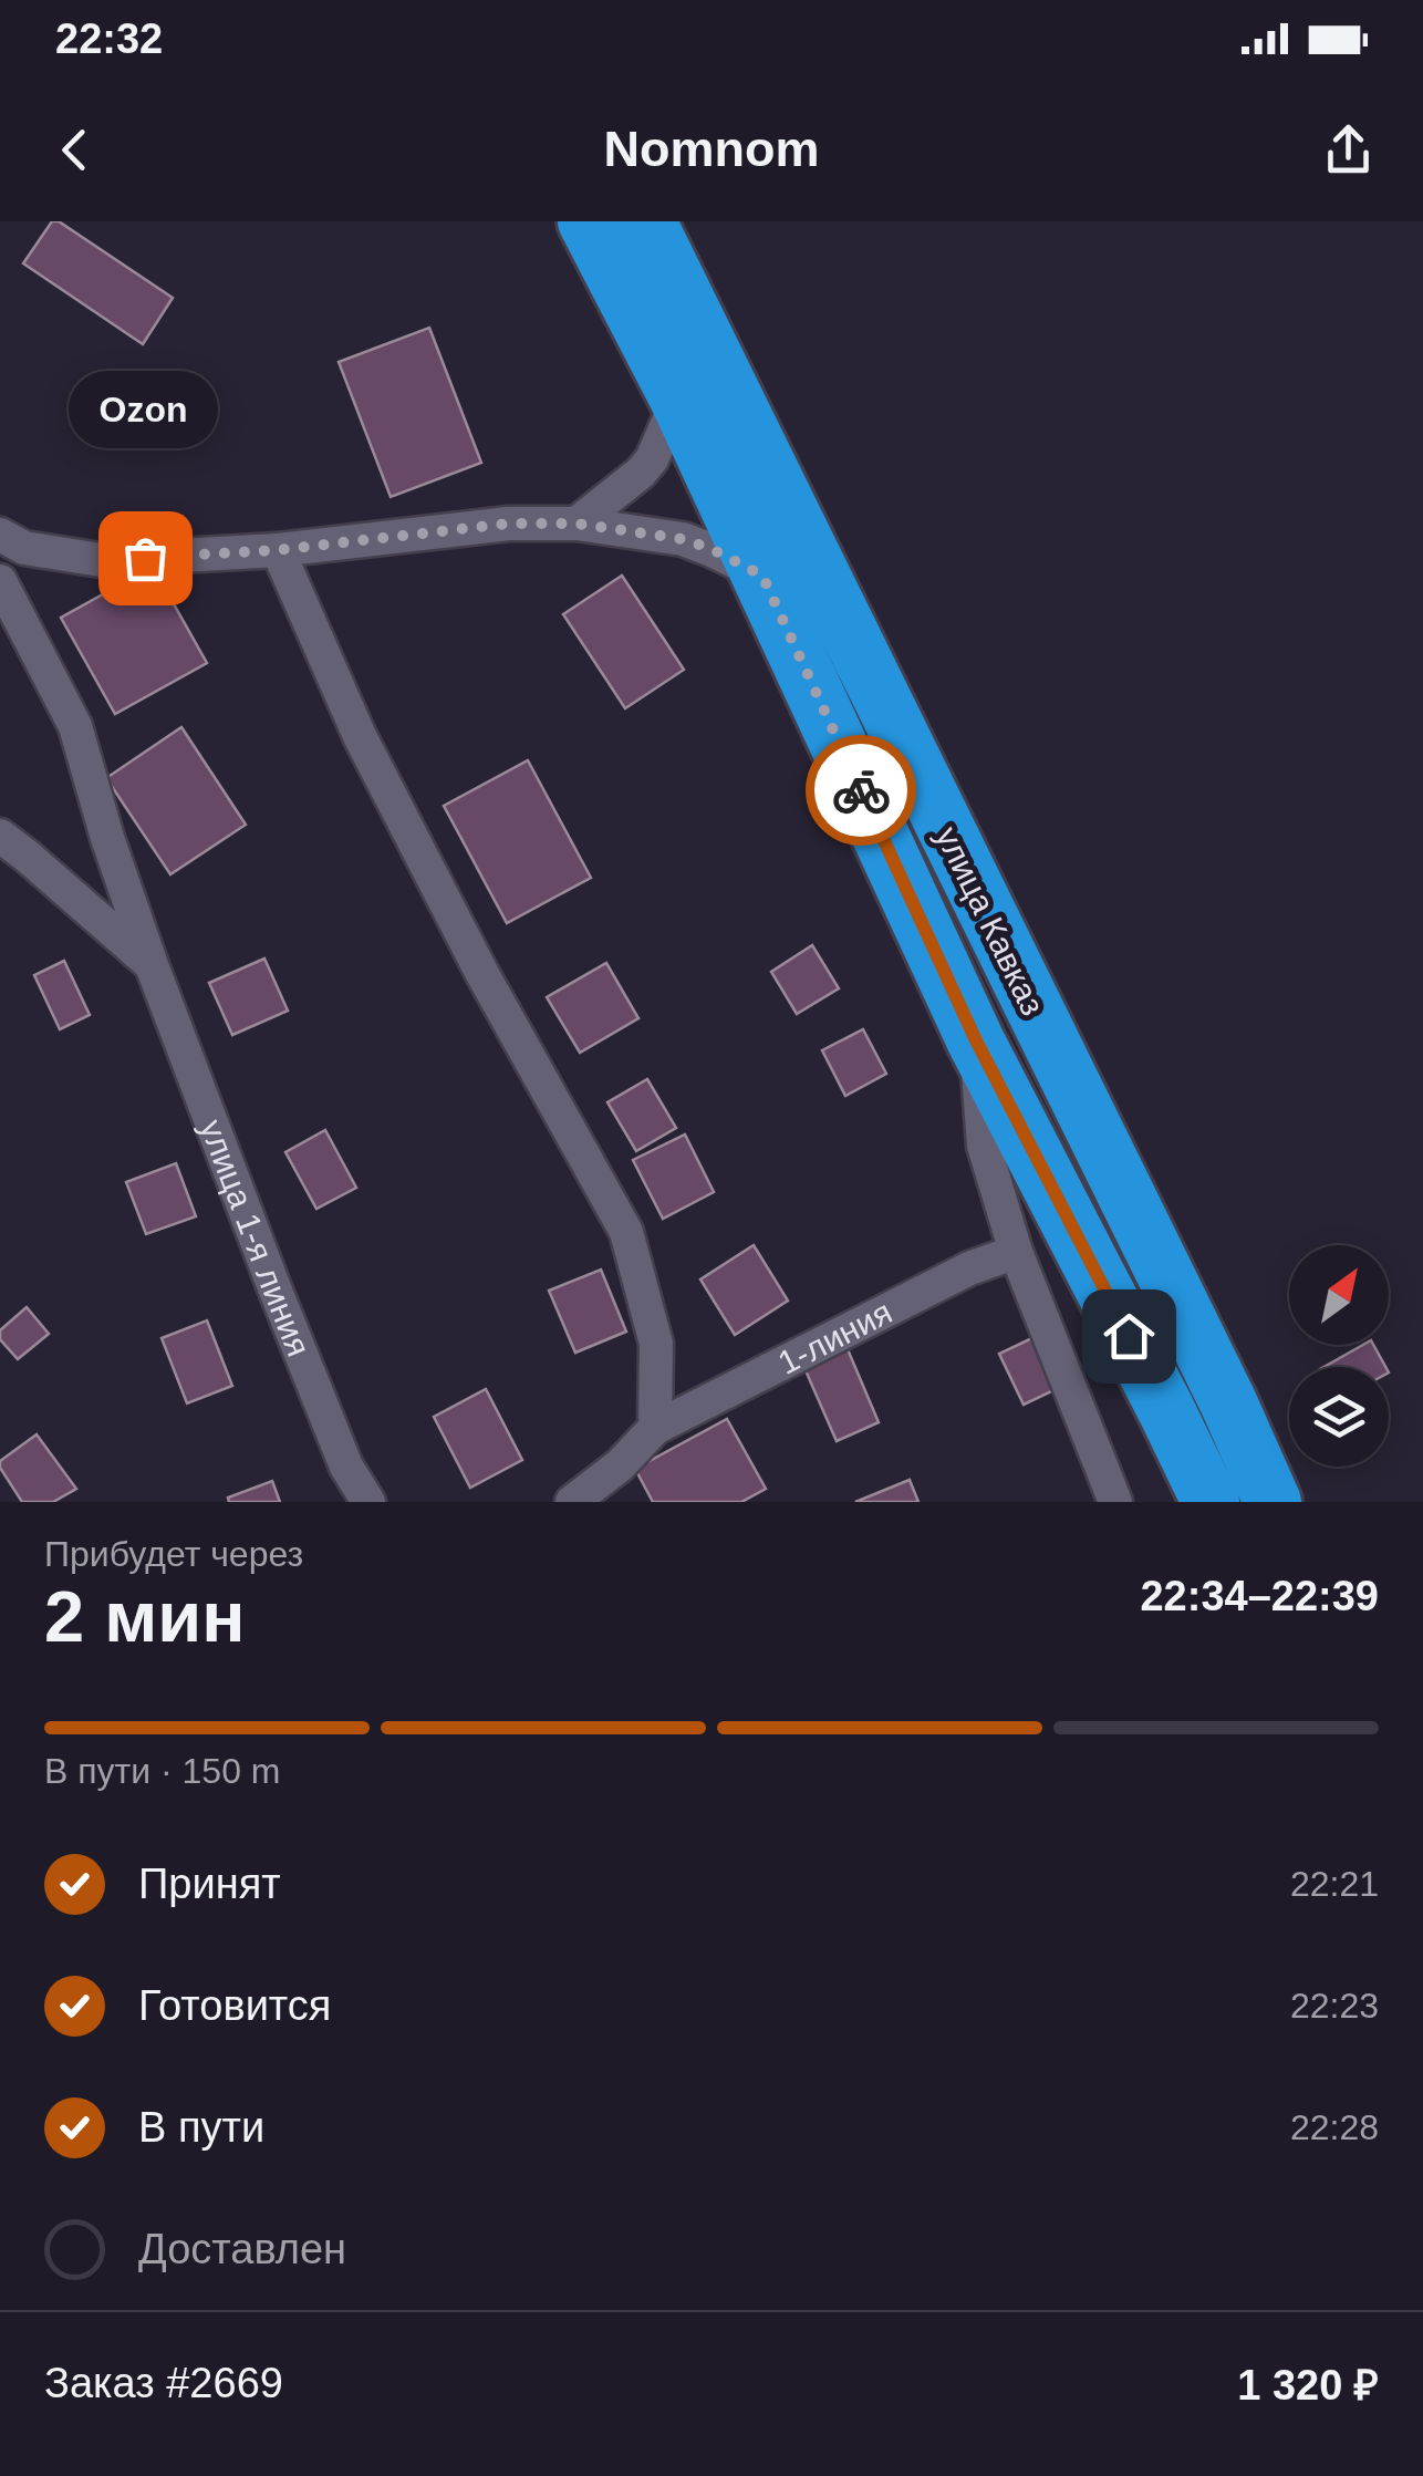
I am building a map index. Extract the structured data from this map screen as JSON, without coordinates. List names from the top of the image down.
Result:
{
  "streets": {
    "highway": ["улица Кавказ"],
    "street": ["улица 1-я линия", "1-линия"]
  },
  "places": ["Ozon"],
  "north": "top right",
  "page": {
    "status": "22:32",
    "header": "Nomnom",
    "bubble": "Ozon",
    "heading": ["2 мин", "Прибудет через", "22:34–22:39"],
    "panel": ["Заказ #2669", "1 320 ₽"],
    "bar": "В пути · 150 m",
    "list": [
      ["Принят", "22:21"],
      ["Готовится", "22:23"],
      ["В пути", "22:28"],
      "Доставлен"
    ]
  }
}
